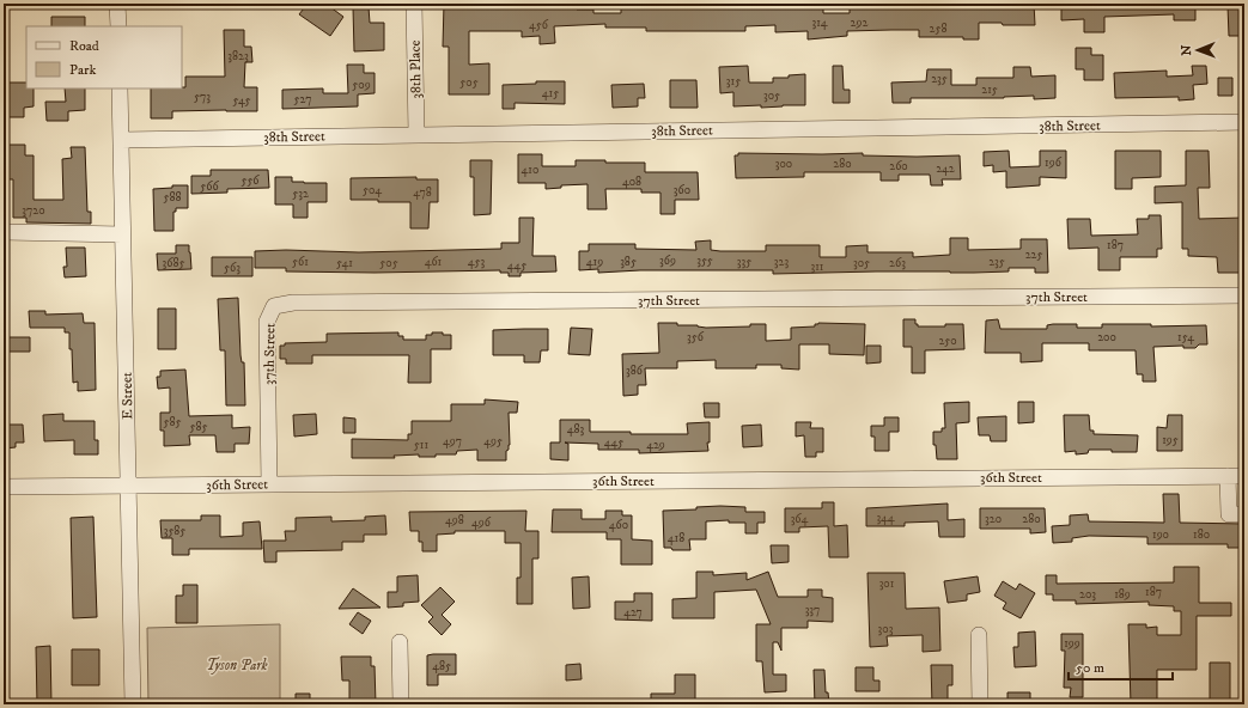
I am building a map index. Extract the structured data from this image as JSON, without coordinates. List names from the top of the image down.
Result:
{
  "streets": {
    "street": [
      "38th Place",
      "38th Street",
      "37th Street",
      "E Street",
      "36th Street"
    ]
  },
  "crossings": [
    ["38th Place", "38th Street"],
    ["38th Street", "E Street"],
    ["37th Street", "36th Street"],
    ["E Street", "36th Street"]
  ],
  "parks": ["Tyson Park"],
  "house_numbers": [
    "314",
    "292",
    "456",
    "258",
    "3823",
    "235",
    "315",
    "505",
    "509",
    "215",
    "415",
    "305",
    "573",
    "527",
    "545",
    "196",
    "300",
    "280",
    "260",
    "242",
    "410",
    "556",
    "408",
    "566",
    "504",
    "360",
    "478",
    "532",
    "588",
    "3720",
    "187",
    "225",
    "369",
    "355",
    "561",
    "461",
    "453",
    "419",
    "385",
    "335",
    "323",
    "235",
    "3685",
    "541",
    "505",
    "305",
    "263",
    "445",
    "311",
    "563",
    "356",
    "200",
    "154",
    "250",
    "386",
    "585",
    "585",
    "483",
    "195",
    "497",
    "495",
    "445",
    "511",
    "429",
    "344",
    "364",
    "320",
    "280",
    "498",
    "496",
    "460",
    "3585",
    "190",
    "180",
    "418",
    "301",
    "187",
    "203",
    "189",
    "337",
    "427",
    "303",
    "199",
    "485"
  ],
  "legend": ["Road", "Park"],
  "scale_bar": "50 m",
  "north": "left"
}
